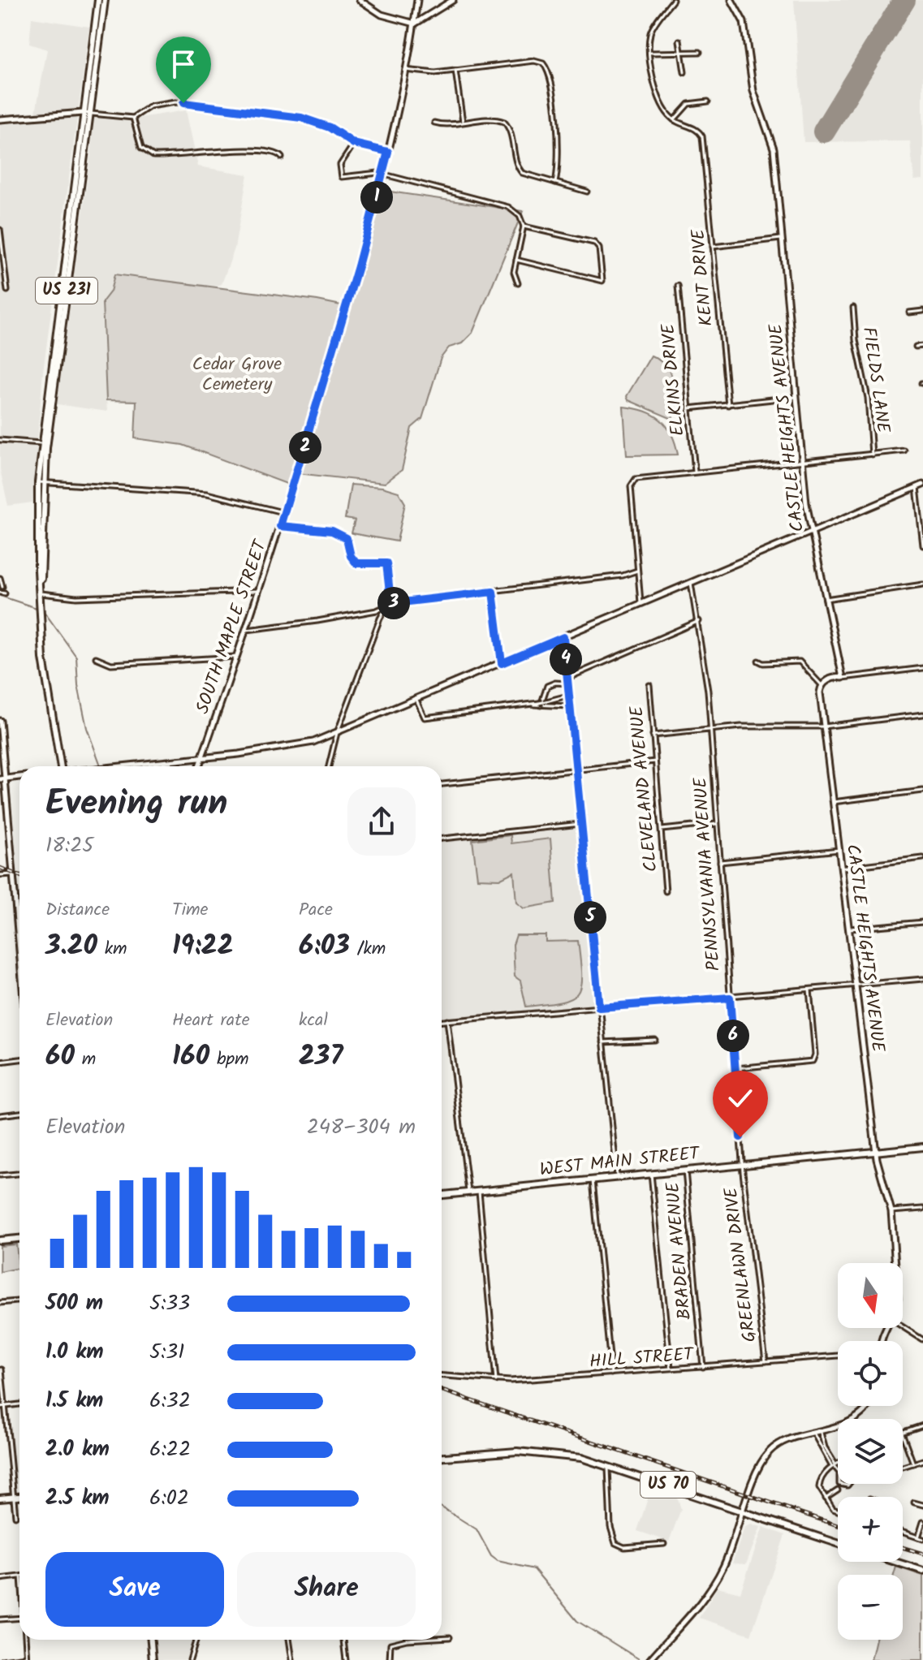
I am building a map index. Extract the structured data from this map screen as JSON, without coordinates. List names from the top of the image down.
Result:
{
  "streets": {
    "main road": ["US 231", "WEST MAIN STREET", "US 70"],
    "street": [
      "KENT DRIVE",
      "ELKINS DRIVE",
      "FIELDS LANE",
      "CASTLE HEIGHTS AVENUE",
      "SOUTH MAPLE STREET",
      "CLEVELAND AVENUE",
      "PENNSYLVANIA AVENUE",
      "BRADEN AVENUE",
      "GREENLAWN DRIVE",
      "HILL STREET"
    ]
  },
  "crossings": [
    ["CASTLE HEIGHTS AVENUE", "WEST MAIN STREET"],
    ["PENNSYLVANIA AVENUE", "WEST MAIN STREET"],
    ["PENNSYLVANIA AVENUE", "GREENLAWN DRIVE"],
    ["WEST MAIN STREET", "BRADEN AVENUE"],
    ["WEST MAIN STREET", "GREENLAWN DRIVE"],
    ["BRADEN AVENUE", "HILL STREET"],
    ["GREENLAWN DRIVE", "HILL STREET"]
  ],
  "parks": ["Cedar Grove Cemetery"],
  "north": "bottom",
  "page": {
    "pins": [
      "1",
      "2",
      "3",
      "4",
      "5",
      "6"
    ],
    "heading": ["Evening run", "18:25"],
    "stats": [
      ["Distance", "3.20 km"],
      ["Time", "19:22"],
      ["Pace", "6:03 /km"],
      ["Elevation", "60 m"],
      ["Heart rate", "160 bpm"],
      ["kcal", "237"]
    ],
    "chart": ["Elevation", "248–304 m"],
    "map_buttons": ["+", "−"],
    "list": [
      {
        "name": "500 m",
        "note": "5:33"
      },
      {
        "name": "1.0 km",
        "note": "5:31"
      },
      {
        "name": "1.5 km",
        "note": "6:32"
      },
      {
        "name": "2.0 km",
        "note": "6:22"
      },
      {
        "name": "2.5 km",
        "note": "6:02"
      }
    ],
    "buttons": ["Save", "Share"]
  }
}
